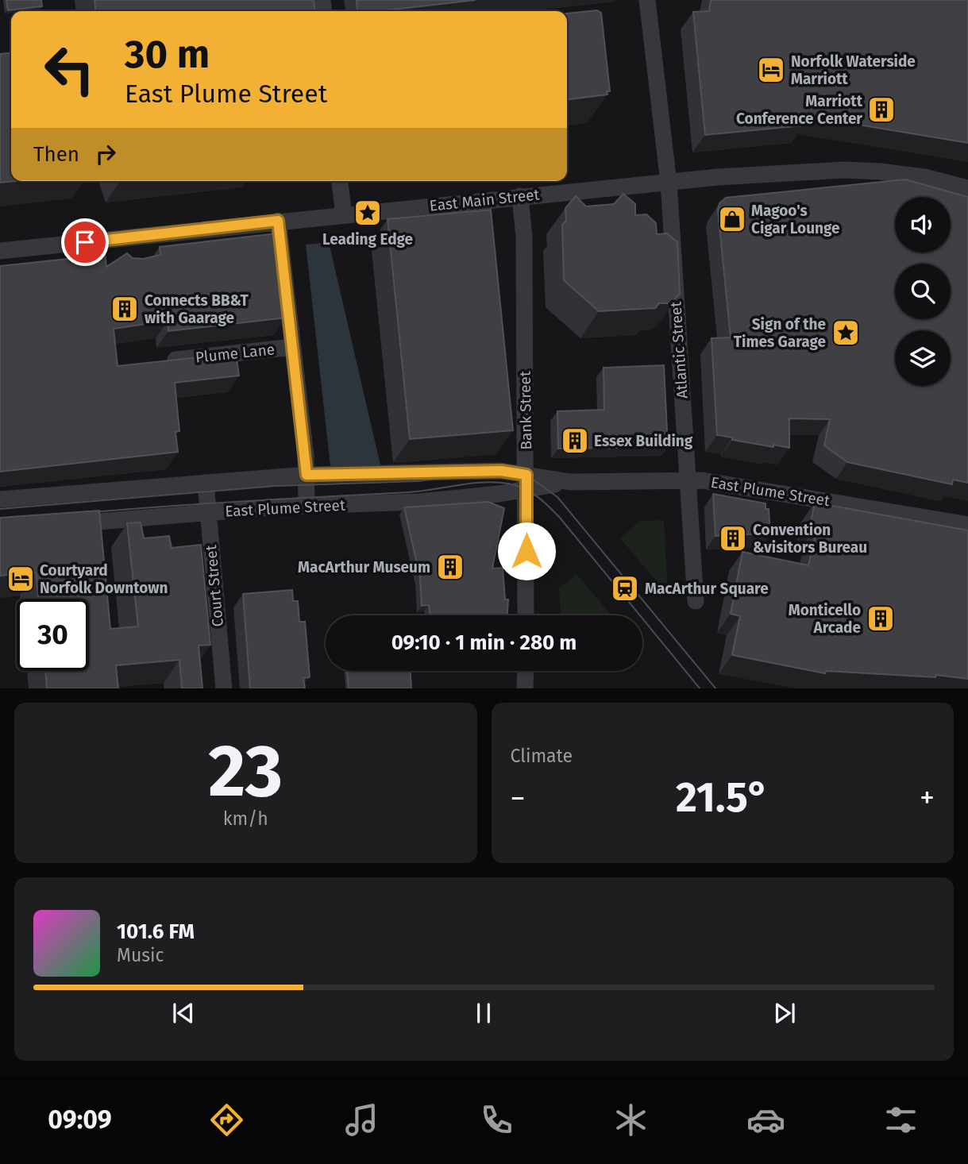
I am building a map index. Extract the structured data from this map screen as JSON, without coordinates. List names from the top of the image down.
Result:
{
  "streets": {
    "street": [
      "East Main Street",
      "Atlantic Street",
      "Plume Lane",
      "Bank Street",
      "East Plume Street",
      "Court Street"
    ]
  },
  "crossings": [
    ["East Main Street", "Atlantic Street"],
    ["East Main Street", "Bank Street"],
    ["Atlantic Street", "East Plume Street"],
    ["Bank Street", "East Plume Street"],
    ["East Plume Street", "Court Street"]
  ],
  "places": {
    "hotel": ["Norfolk Waterside Marriott", "Courtyard Norfolk Downtown"],
    "building": [
      "Marriott Conference Center",
      "Connects BB&T with Gaarage",
      "Essex Building",
      "Convention &visitors Bureau",
      "MacArthur Museum",
      "Monticello Arcade"
    ],
    "place": ["Leading Edge", "Sign of the Times Garage"],
    "shop": ["Magoo's Cigar Lounge"],
    "station": ["MacArthur Square"]
  },
  "page": {
    "turn": ["30 m", "East Plume Street"],
    "then": "Then",
    "limit": "30",
    "trip": "09:10 · 1 min · 280 m",
    "tile": [
      ["23", "km/h"],
      "Climate"
    ],
    "heat": ["−", "21.5°", "+"],
    "song": ["101.6 FM", "Music"],
    "tabs": "09:09"
  }
}
